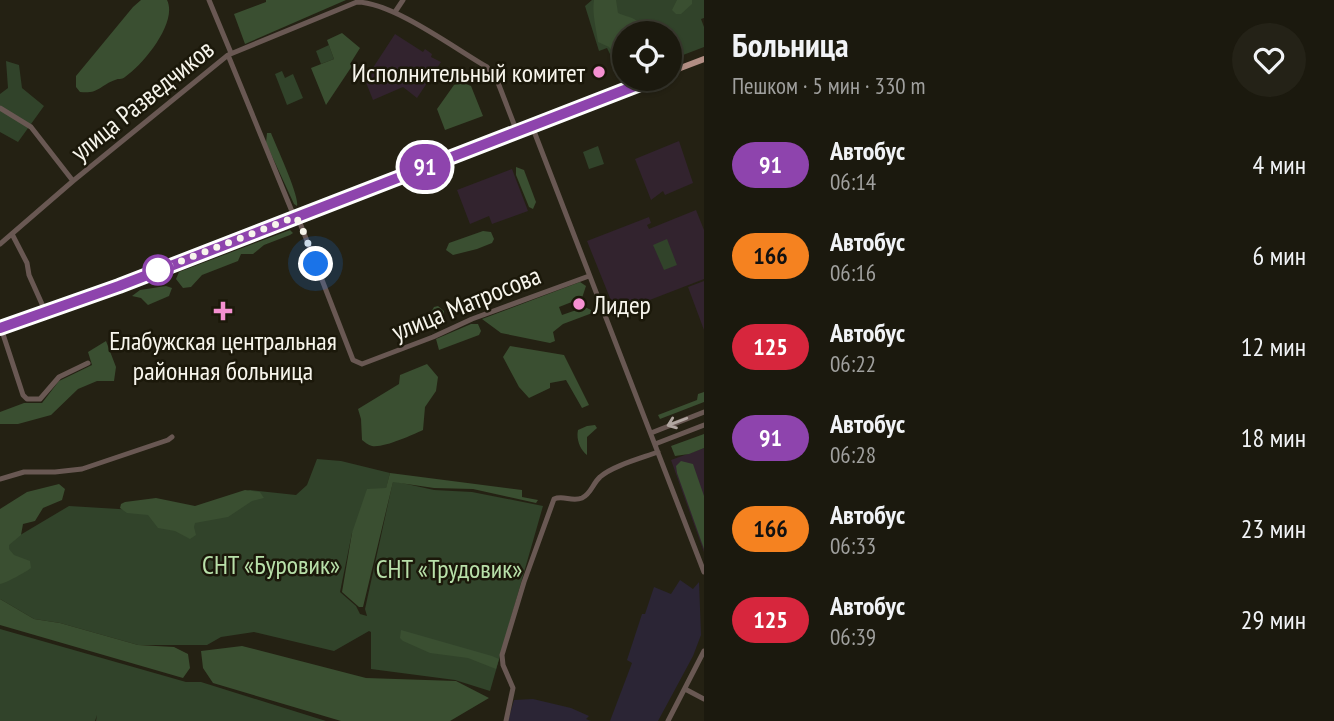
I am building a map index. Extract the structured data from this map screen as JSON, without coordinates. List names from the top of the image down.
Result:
{
  "streets": {
    "street": ["улица Разведчиков", "улица Матросова"]
  },
  "parks": ["СНТ «Буровик»", "СНТ «Трудовик»"],
  "places": {
    "other": ["Исполнительный комитет", "Лидер"],
    "health": ["Елабужская центральная районная больница"]
  },
  "lines": ["bus line 91"],
  "page": {
    "on_map": "91",
    "heading": ["Больница", "Пешком · 5 мин · 330 m"],
    "list": [
      {
        "mark": "91",
        "name": "Автобус",
        "note": "06:14",
        "value": "4 мин"
      },
      {
        "mark": "166",
        "name": "Автобус",
        "note": "06:16",
        "value": "6 мин"
      },
      {
        "mark": "125",
        "name": "Автобус",
        "note": "06:22",
        "value": "12 мин"
      },
      {
        "mark": "91",
        "name": "Автобус",
        "note": "06:28",
        "value": "18 мин"
      },
      {
        "mark": "166",
        "name": "Автобус",
        "note": "06:33",
        "value": "23 мин"
      },
      {
        "mark": "125",
        "name": "Автобус",
        "note": "06:39",
        "value": "29 мин"
      }
    ]
  }
}
